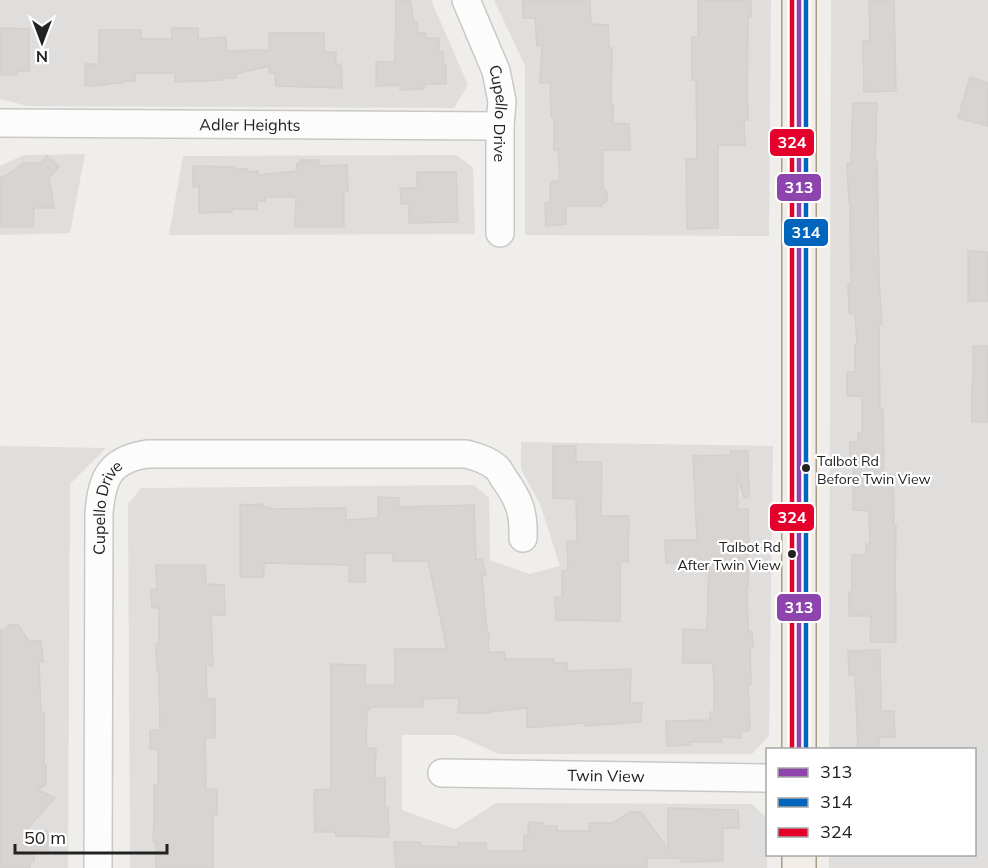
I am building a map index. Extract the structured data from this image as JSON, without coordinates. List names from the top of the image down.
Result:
{
  "streets": {
    "street": ["Cupello Drive", "Adler Heights", "Twin View"]
  },
  "crossings": [
    ["Cupello Drive", "Adler Heights"]
  ],
  "places": ["Talbot Rd Before Twin View", "Talbot Rd After Twin View"],
  "lines": ["transit line 313", "transit line 314", "transit line 324"],
  "legend": ["313", "314", "324"],
  "scale_bar": "50 m",
  "north": "bottom"
}
